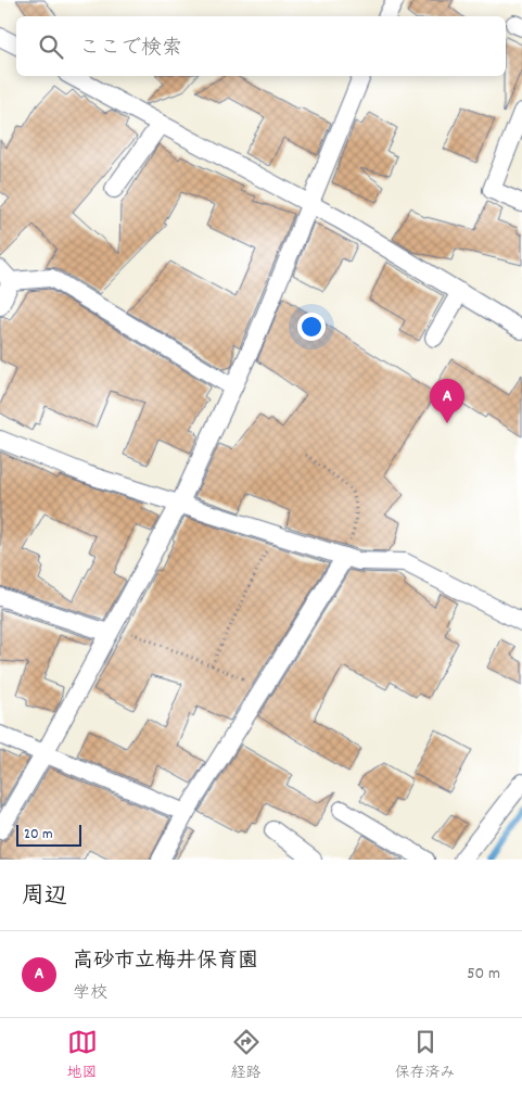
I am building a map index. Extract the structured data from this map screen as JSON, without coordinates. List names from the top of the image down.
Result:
{
  "scale_bar": "20 m",
  "page": {
    "search": "ここで検索",
    "pins": "A",
    "scale": "20 m",
    "heading": "周辺",
    "list": [
      {
        "mark": "A",
        "name": "高砂市立梅井保育園",
        "note": "学校",
        "value": "50 m"
      }
    ],
    "nav": ["地図", "経路", "保存済み"]
  }
}
